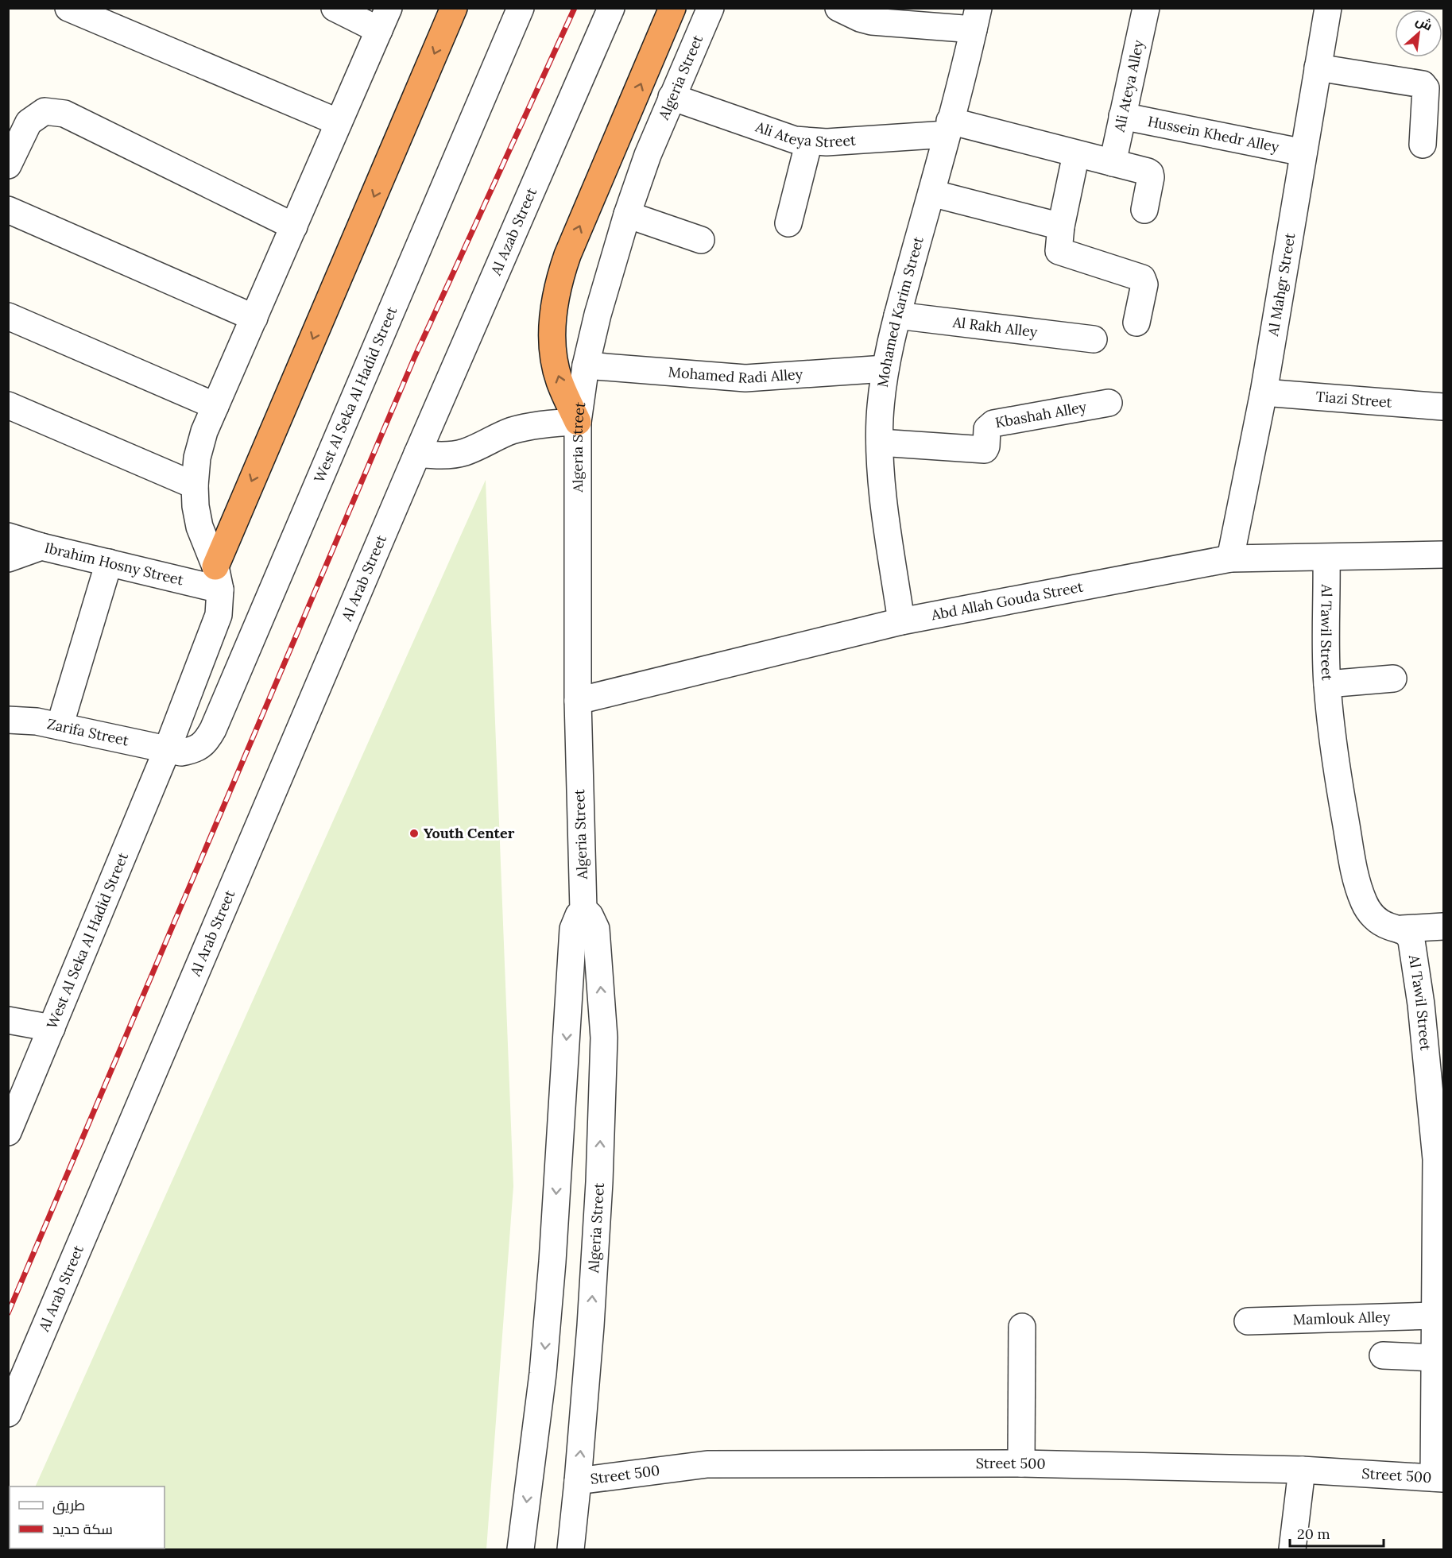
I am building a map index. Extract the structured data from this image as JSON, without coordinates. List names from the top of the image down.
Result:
{
  "streets": {
    "street": [
      "Algeria Street",
      "Ali Ateya Alley",
      "Ali Ateya Street",
      "Hussein Khedr Alley",
      "Al Azab Street",
      "Al Mahgr Street",
      "Mohamed Karim Street",
      "Al Rakh Alley",
      "Mohamed Radi Alley",
      "West Al Seka Al Hadid Street",
      "Tiazi Street",
      "Kbashah Alley",
      "Ibrahim Hosny Street",
      "Al Arab Street",
      "Abd Allah Gouda Street",
      "Al Tawil Street",
      "Zarifa Street",
      "Mamlouk Alley",
      "Street 500"
    ]
  },
  "crossings": [
    ["Algeria Street", "Ali Ateya Street"],
    ["Algeria Street", "Mohamed Radi Alley"],
    ["Algeria Street", "Abd Allah Gouda Street"],
    ["Algeria Street", "Street 500"],
    ["Ali Ateya Alley", "Ali Ateya Street"],
    ["Ali Ateya Alley", "Hussein Khedr Alley"],
    ["Ali Ateya Street", "Mohamed Karim Street"],
    ["Hussein Khedr Alley", "Al Mahgr Street"],
    ["Al Azab Street", "Al Arab Street"],
    ["Al Mahgr Street", "Tiazi Street"],
    ["Al Mahgr Street", "Abd Allah Gouda Street"],
    ["Mohamed Karim Street", "Al Rakh Alley"],
    ["Mohamed Karim Street", "Mohamed Radi Alley"],
    ["Mohamed Karim Street", "Kbashah Alley"],
    ["Mohamed Karim Street", "Abd Allah Gouda Street"],
    ["West Al Seka Al Hadid Street", "Ibrahim Hosny Street"],
    ["West Al Seka Al Hadid Street", "Zarifa Street"],
    ["Abd Allah Gouda Street", "Al Tawil Street"],
    ["Al Tawil Street", "Mamlouk Alley"],
    ["Al Tawil Street", "Street 500"]
  ],
  "places": ["Youth Center"],
  "legend": ["طريق", "سكة حديد"],
  "scale_bar": "20 m",
  "north": "top right"
}
